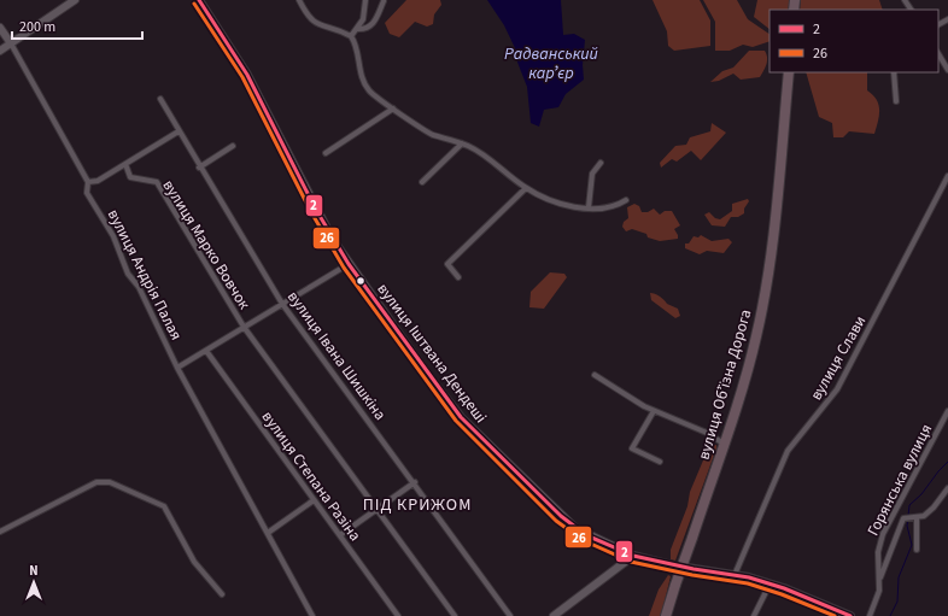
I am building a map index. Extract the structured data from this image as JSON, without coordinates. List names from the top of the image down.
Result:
{
  "streets": {
    "highway": ["вулиця Обʼїзна Дорога"],
    "street": [
      "вулиця Марко Вовчок",
      "вулиця Андрія Палая",
      "вулиця Іштвана Дендеші",
      "вулиця Івана Шишкіна",
      "вулиця Слави",
      "вулиця Степана Разіна",
      "Горянська вулиця"
    ]
  },
  "districts": ["ПІД КРИЖОМ"],
  "water": ["Радванський карʼєр"],
  "lines": ["transit line 2", "transit line 26"],
  "legend": ["2", "26"],
  "scale_bar": "200 m",
  "north": "top"
}
